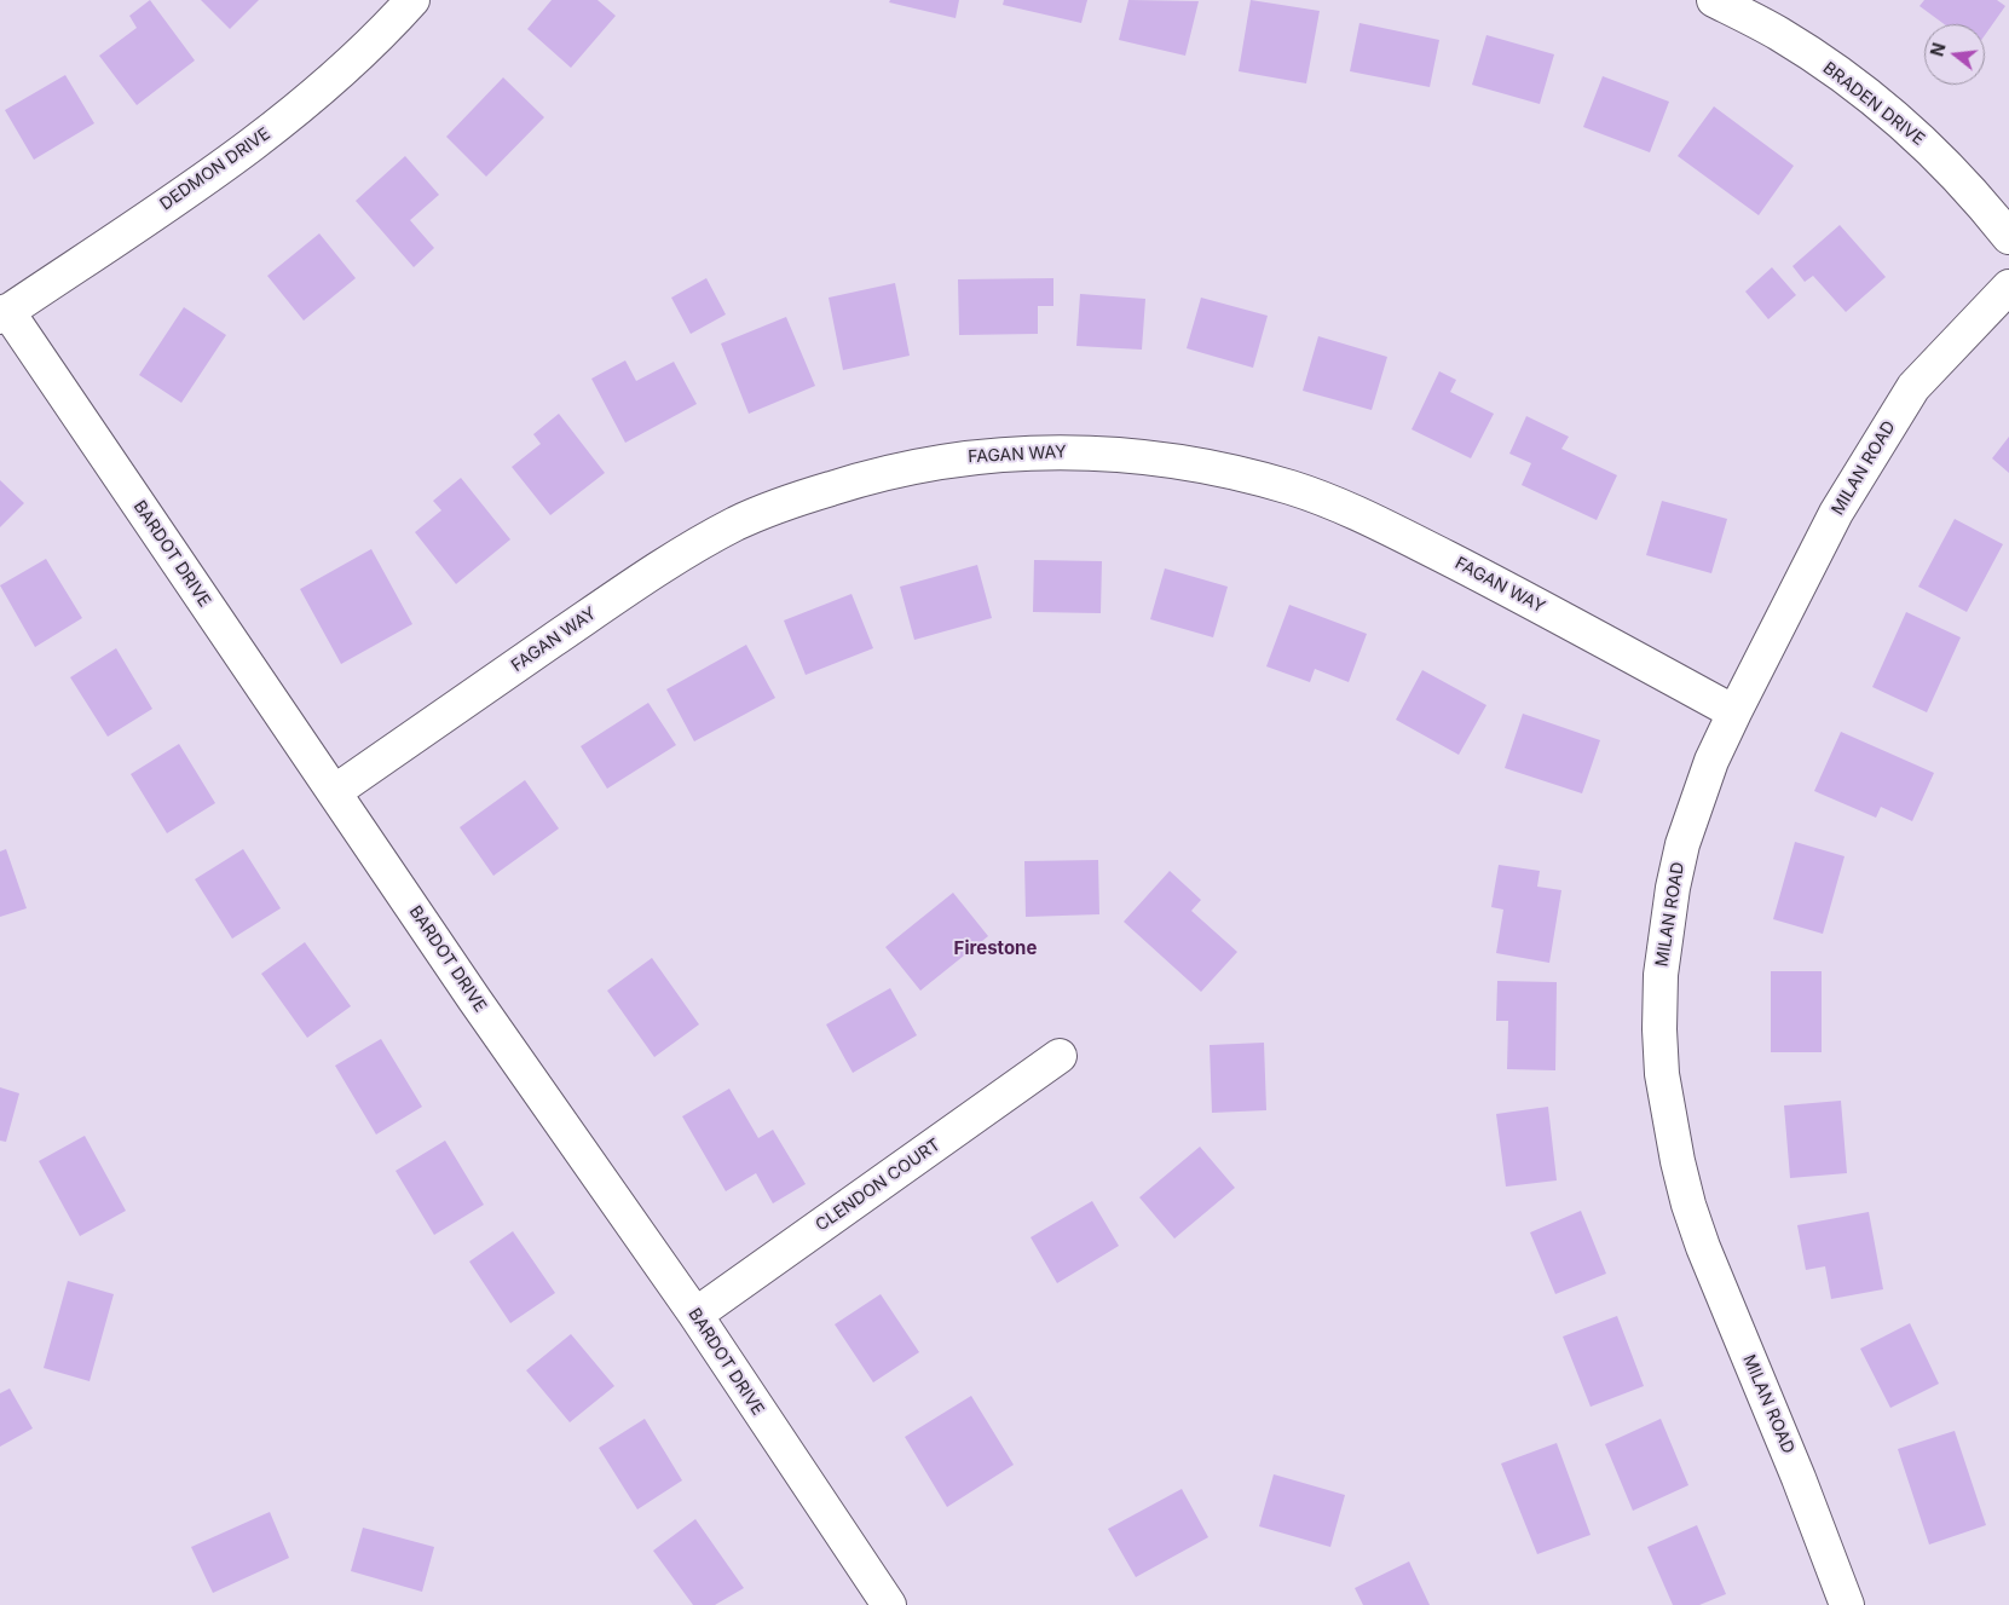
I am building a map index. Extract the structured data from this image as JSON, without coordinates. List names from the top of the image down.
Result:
{
  "streets": {
    "street": [
      "BRADEN DRIVE",
      "DEDMON DRIVE",
      "FAGAN WAY",
      "MILAN ROAD",
      "BARDOT DRIVE",
      "CLENDON COURT"
    ]
  },
  "crossings": [
    ["DEDMON DRIVE", "BARDOT DRIVE"],
    ["FAGAN WAY", "MILAN ROAD"],
    ["FAGAN WAY", "BARDOT DRIVE"],
    ["BARDOT DRIVE", "CLENDON COURT"]
  ],
  "districts": ["Firestone"],
  "north": "left"
}
